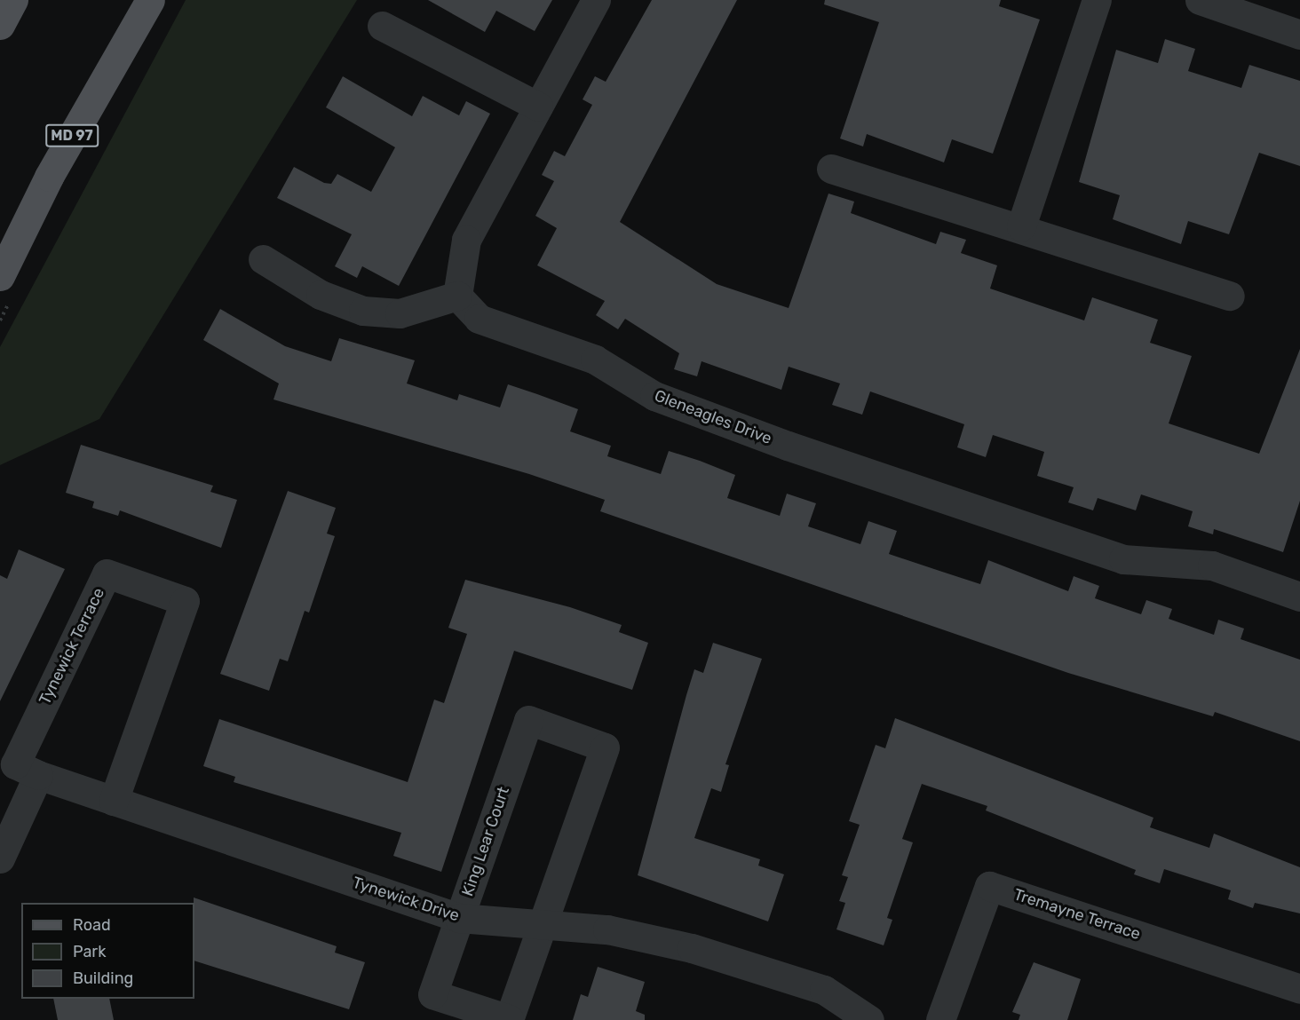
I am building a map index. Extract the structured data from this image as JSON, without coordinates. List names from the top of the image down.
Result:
{
  "streets": {
    "main road": ["MD 97"],
    "street": [
      "Gleneagles Drive",
      "Tynewick Terrace",
      "King Lear Court",
      "Tynewick Drive",
      "Tremayne Terrace"
    ]
  },
  "crossings": [
    ["Tynewick Terrace", "Tynewick Drive"],
    ["King Lear Court", "Tynewick Drive"]
  ],
  "legend": ["Road", "Park", "Building"]
}
